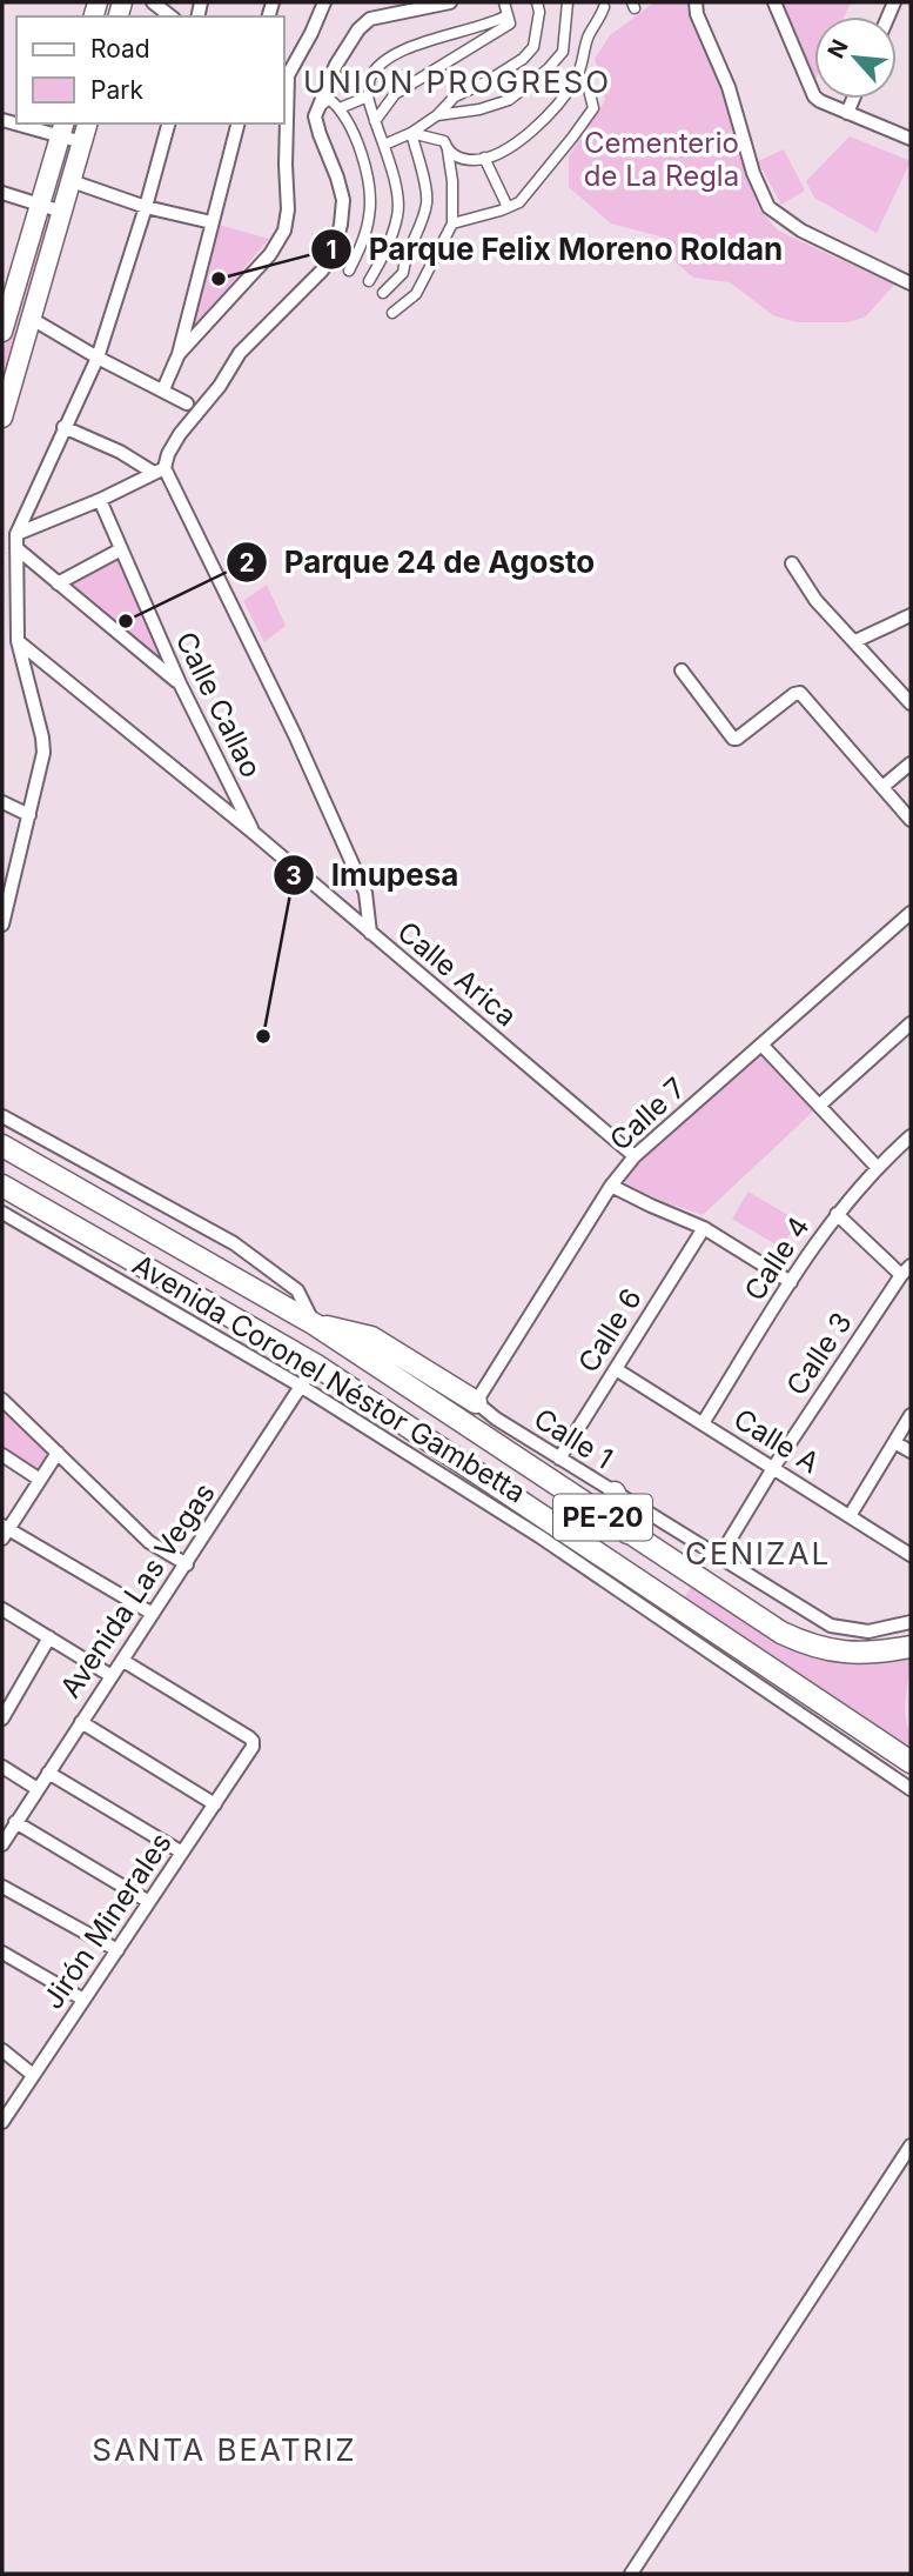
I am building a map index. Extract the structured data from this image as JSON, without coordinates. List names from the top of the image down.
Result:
{
  "streets": {
    "highway": ["PE-20"],
    "street": [
      "Calle Callao",
      "Calle Arica",
      "Calle 7",
      "Calle 4",
      "Calle 6",
      "Calle 3",
      "Avenida Coronel Néstor Gambetta",
      "Calle 1",
      "Calle A",
      "Avenida Las Vegas",
      "Jirón Minerales"
    ]
  },
  "crossings": [
    ["Calle Callao", "Calle Arica"],
    ["Calle Arica", "Calle 7"],
    ["Calle 7", "Calle 1"],
    ["Calle 4", "Calle A"],
    ["Calle 6", "Calle 1"],
    ["Calle 6", "Calle A"],
    ["Calle 3", "Calle 1"],
    ["Calle 3", "Calle A"],
    ["Avenida Coronel Néstor Gambetta", "Avenida Las Vegas"],
    ["PE-20", "Avenida Las Vegas"],
    ["Avenida Las Vegas", "Jirón Minerales"]
  ],
  "districts": ["UNION PROGRESO", "CENIZAL", "SANTA BEATRIZ"],
  "parks": ["Cementerio de La Regla"],
  "places": ["Parque Felix Moreno Roldan", "Parque 24 de Agosto", "Imupesa"],
  "legend": ["Road", "Park"],
  "north": "top left"
}
